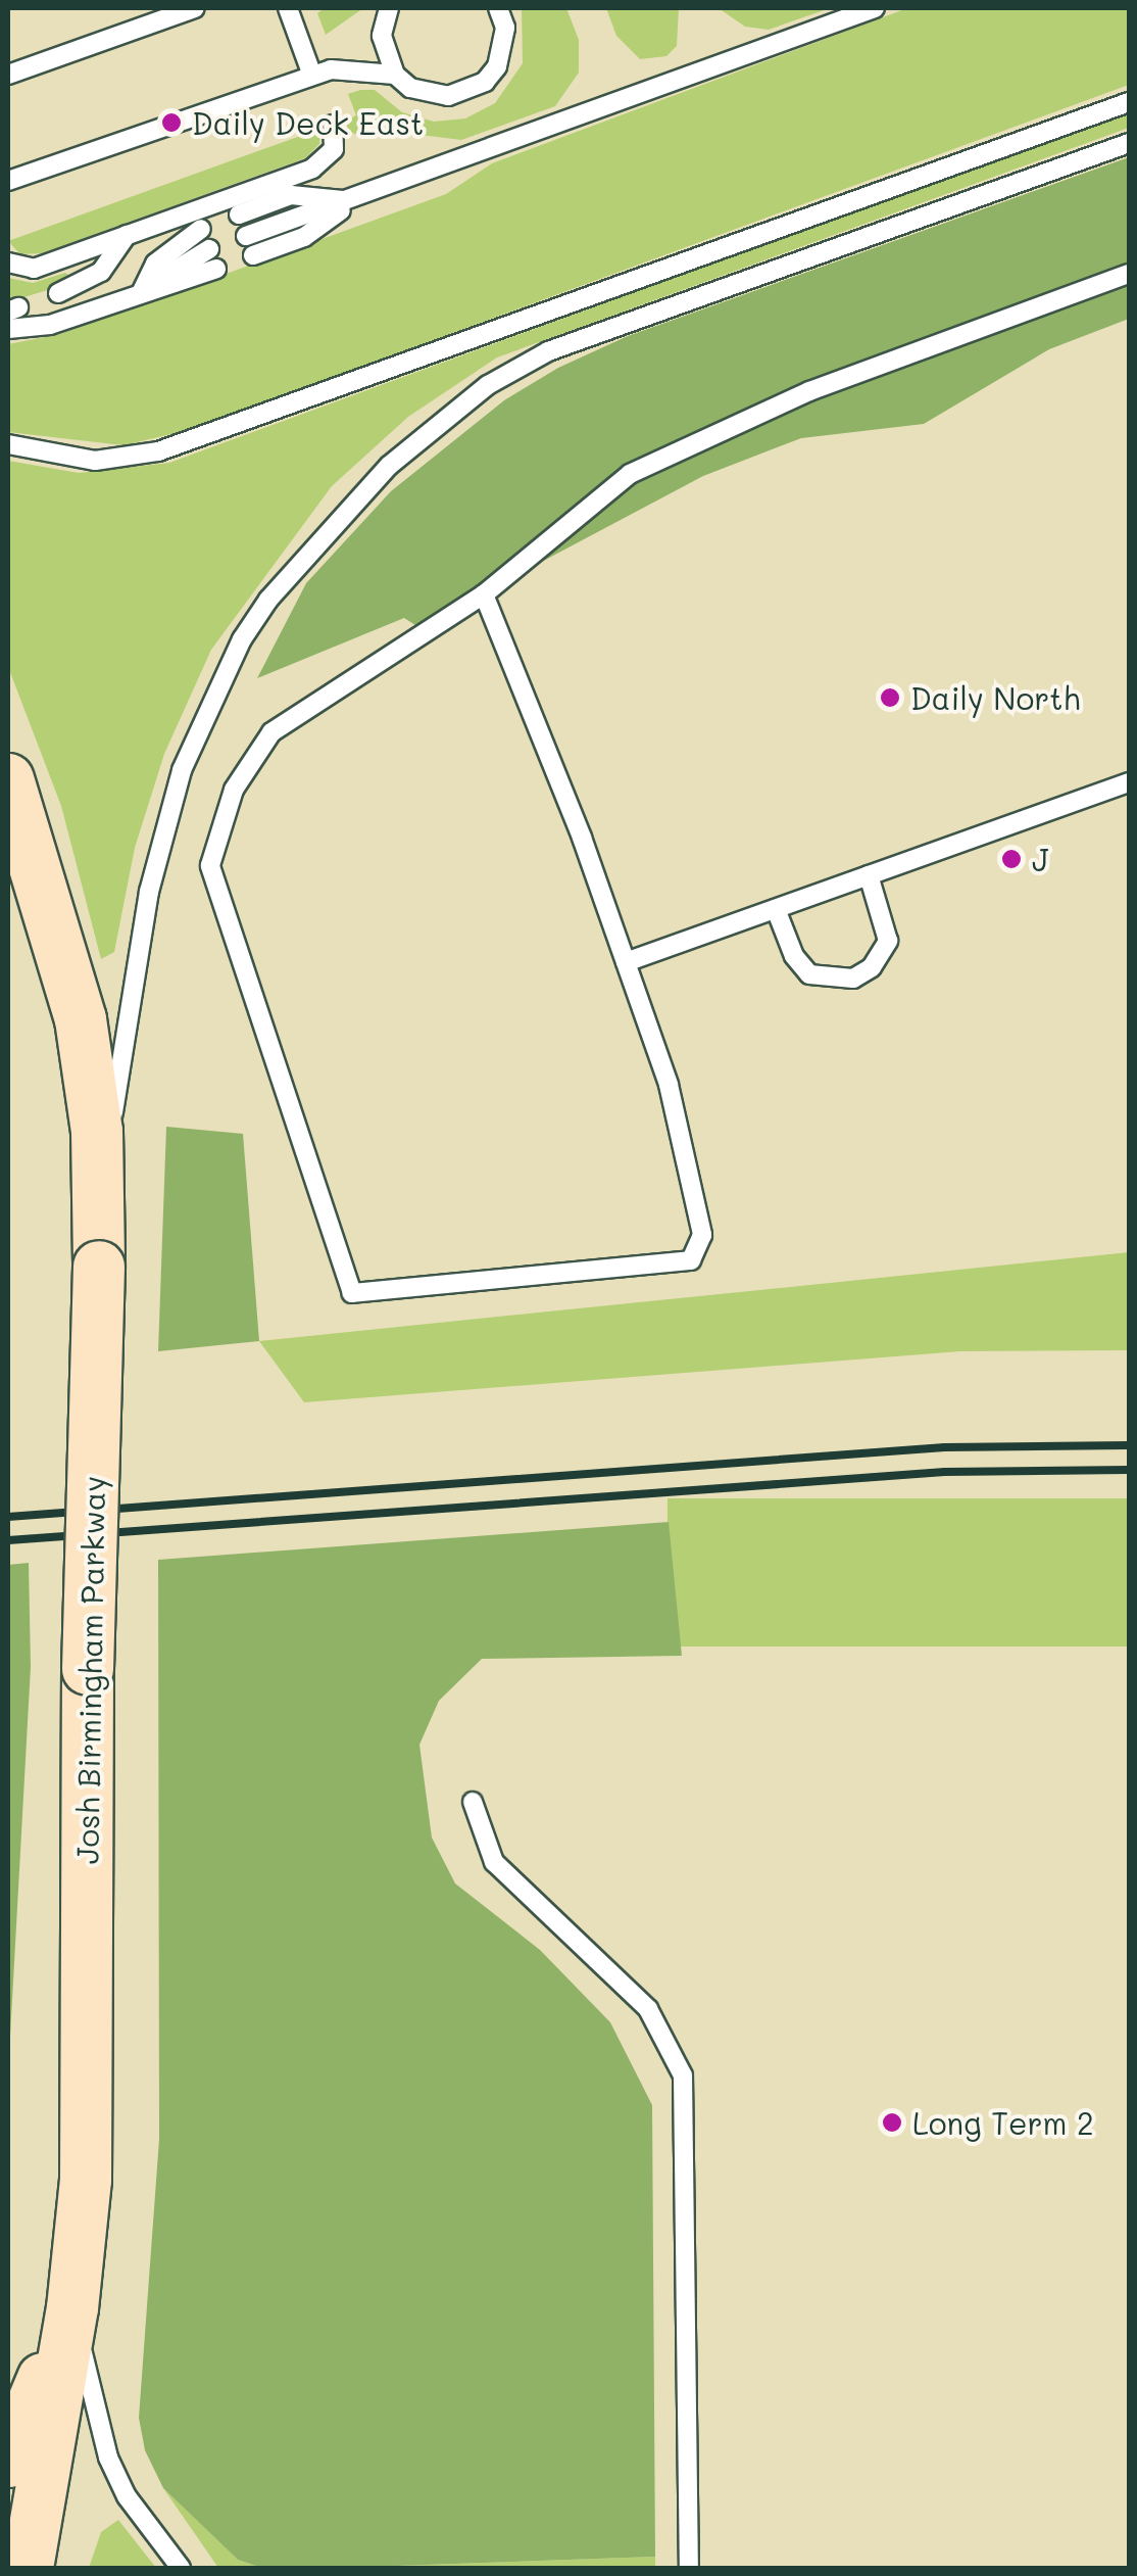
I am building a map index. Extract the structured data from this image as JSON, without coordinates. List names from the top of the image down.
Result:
{
  "streets": {
    "main road": ["Josh Birmingham Parkway"]
  },
  "places": [
    "Daily Deck East",
    "Daily North",
    "J",
    "Long Term 2"
  ]
}
